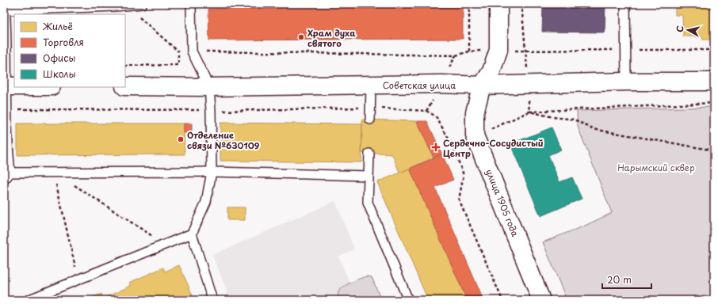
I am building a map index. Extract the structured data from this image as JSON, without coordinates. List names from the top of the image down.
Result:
{
  "streets": {
    "street": ["Советская улица", "улица 1905 года"]
  },
  "crossings": [
    ["Советская улица", "улица 1905 года"]
  ],
  "parks": ["Нарымский сквер"],
  "places": {
    "other": ["Храм духа святого", "Отделение связи №630109"],
    "health": ["Сердечно-Сосудистый Центр"]
  },
  "legend": [
    "Жильё",
    "Торговля",
    "Офисы",
    "Школы"
  ],
  "scale_bar": "20 m",
  "north": "left"
}
